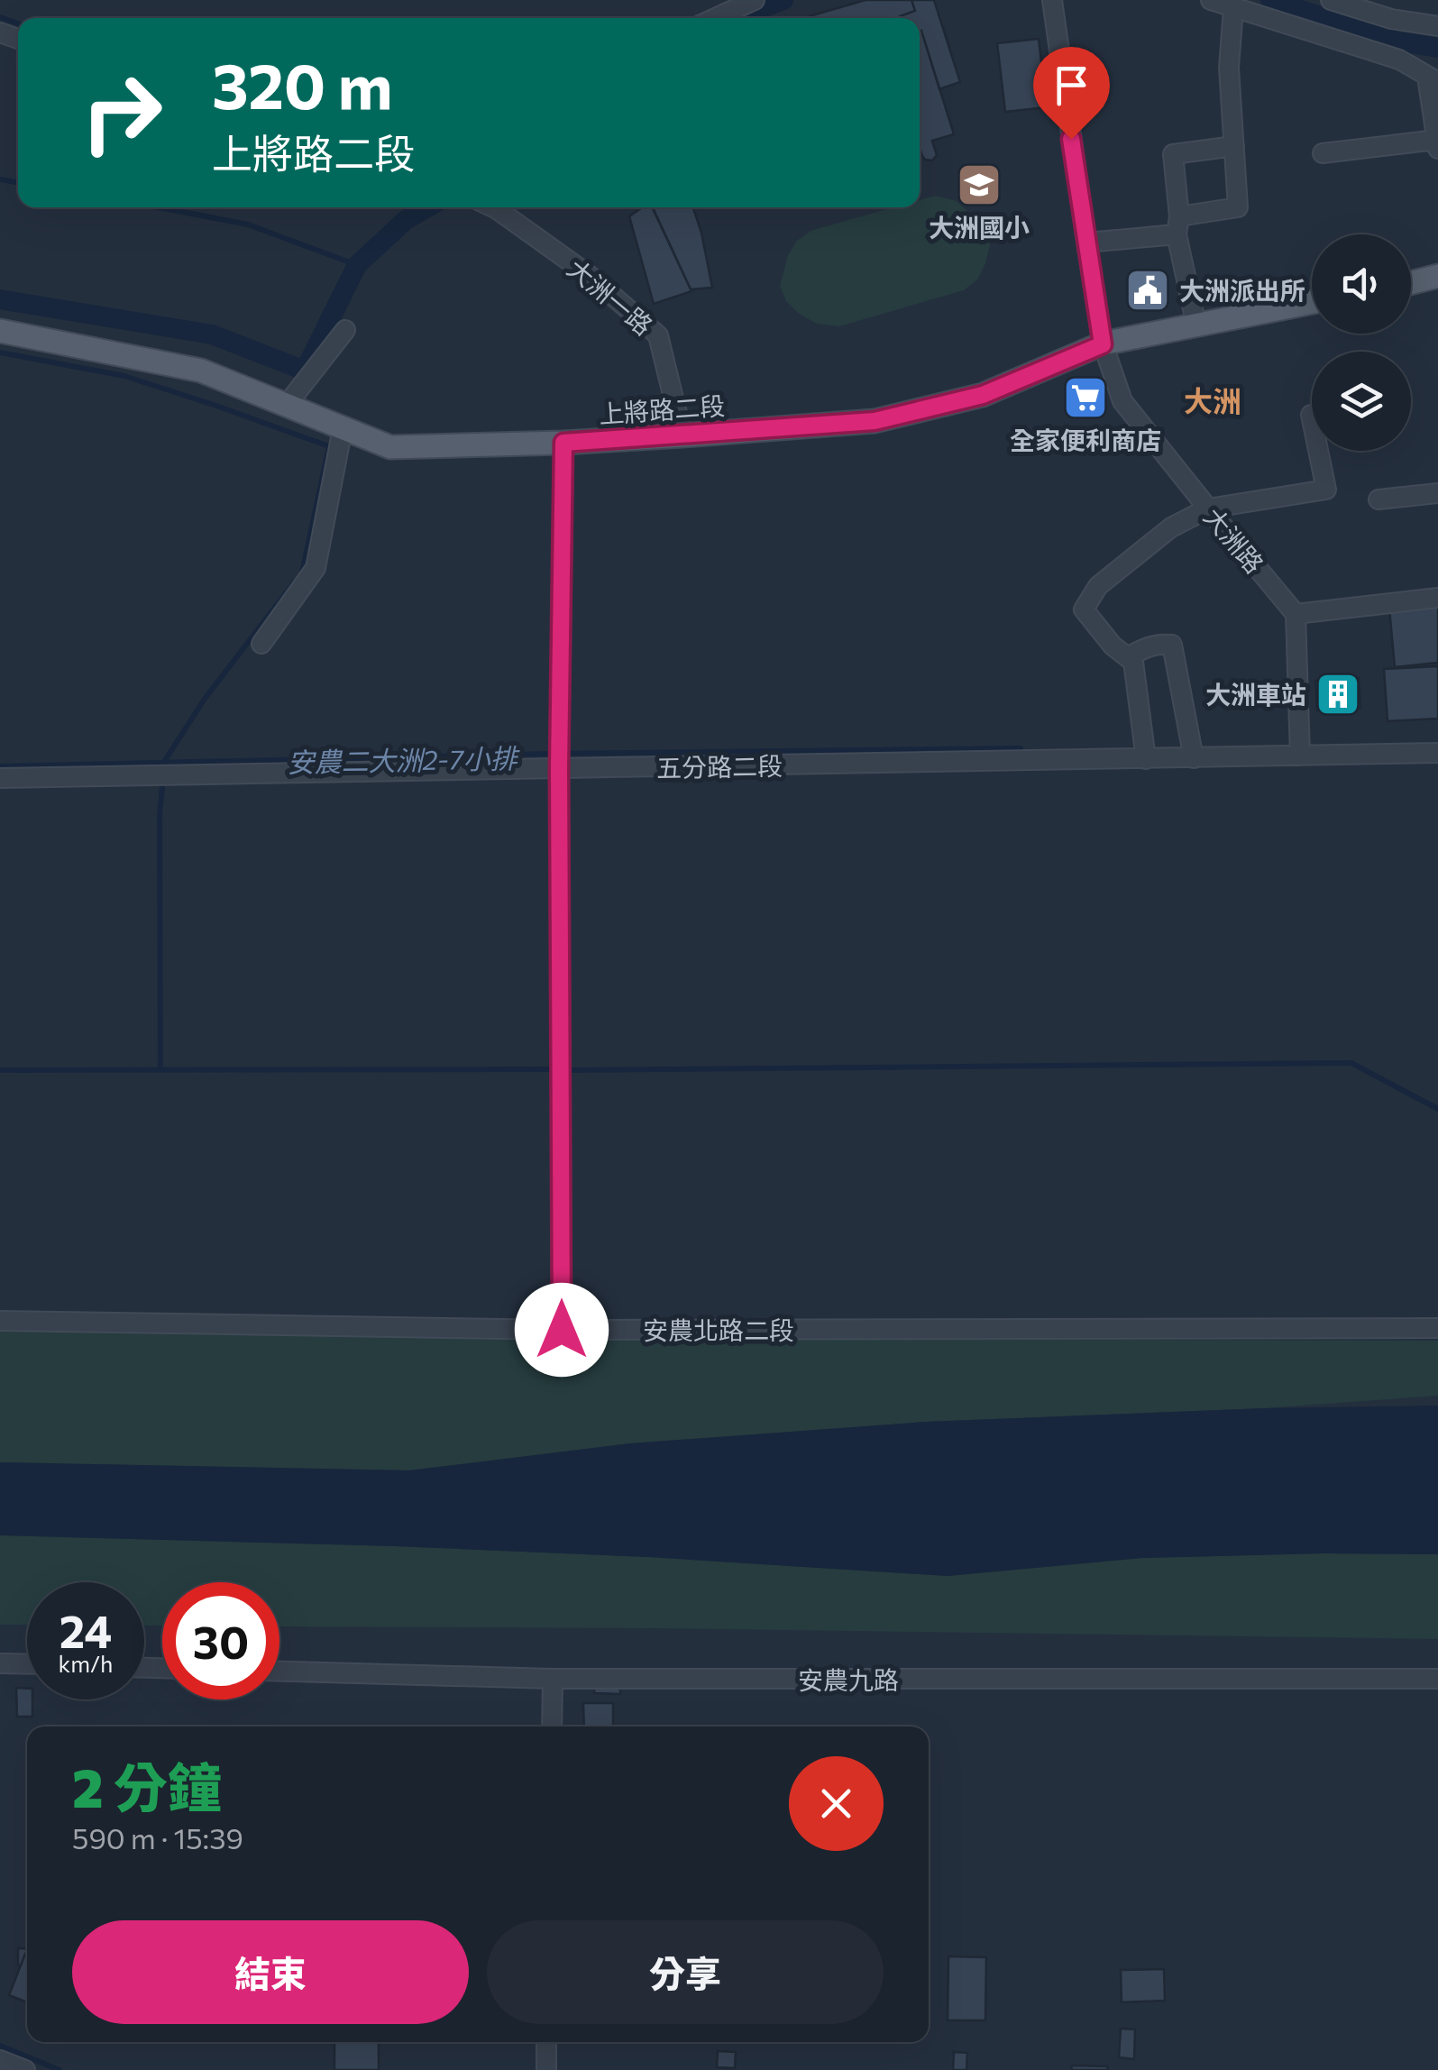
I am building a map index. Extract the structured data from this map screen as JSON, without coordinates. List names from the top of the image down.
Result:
{
  "streets": {
    "main road": ["上將路二段"],
    "street": [
      "大洲一路",
      "大洲路",
      "五分路二段",
      "安農北路二段",
      "安農九路"
    ]
  },
  "crossings": [
    ["大洲一路", "上將路二段"],
    ["上將路二段", "大洲路"]
  ],
  "districts": ["大洲"],
  "water": ["安農二大洲2-7小排"],
  "places": {
    "school or university": ["大洲國小"],
    "public building": ["大洲派出所"],
    "supermarket": ["全家便利商店"],
    "building": ["大洲車站"]
  },
  "page": {
    "turn": ["320 m", "上將路二段"],
    "speed": "24 km/h",
    "limit": "30",
    "heading": ["2 分鐘", "590 m · 15:39"],
    "buttons": ["結束", "分享"]
  }
}
